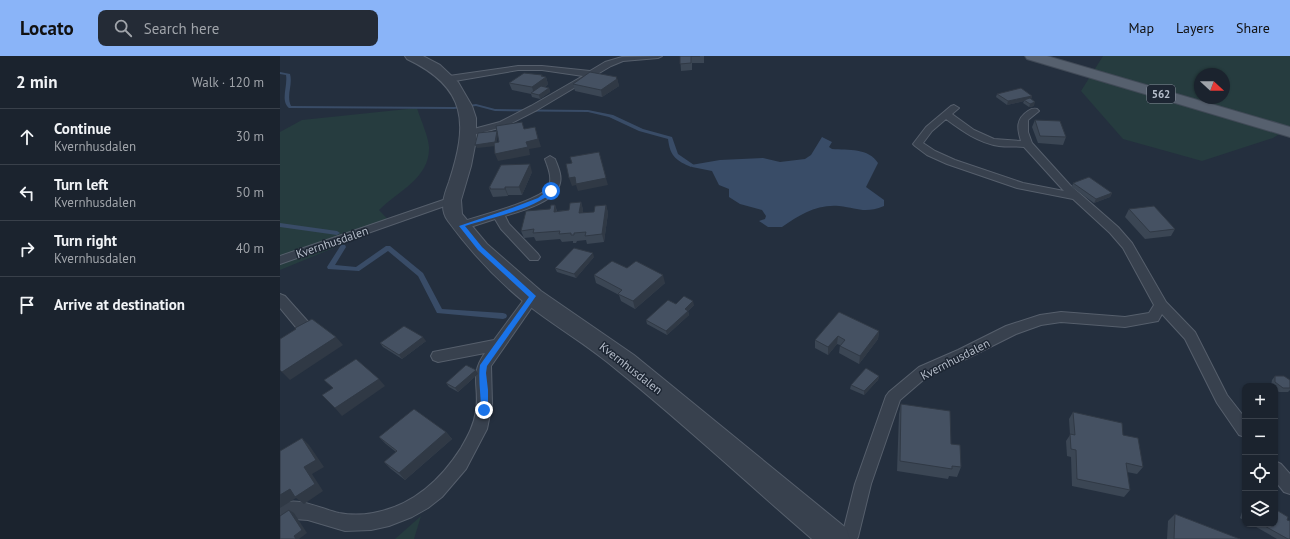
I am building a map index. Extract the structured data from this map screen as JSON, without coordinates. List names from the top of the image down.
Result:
{
  "streets": {
    "main road": ["562"],
    "street": ["Kvernhusdalen"]
  },
  "north": "right",
  "page": {
    "header": "Locato",
    "search": "Search here",
    "nav": ["Map", "Layers", "Share"],
    "heading": ["2 min", "Walk · 120 m"],
    "list": [
      ["Continue", "Kvernhusdalen", "30 m"],
      ["Turn left", "Kvernhusdalen", "50 m"],
      ["Turn right", "Kvernhusdalen", "40 m"],
      "Arrive at destination"
    ],
    "map_buttons": ["+", "−"]
  }
}
